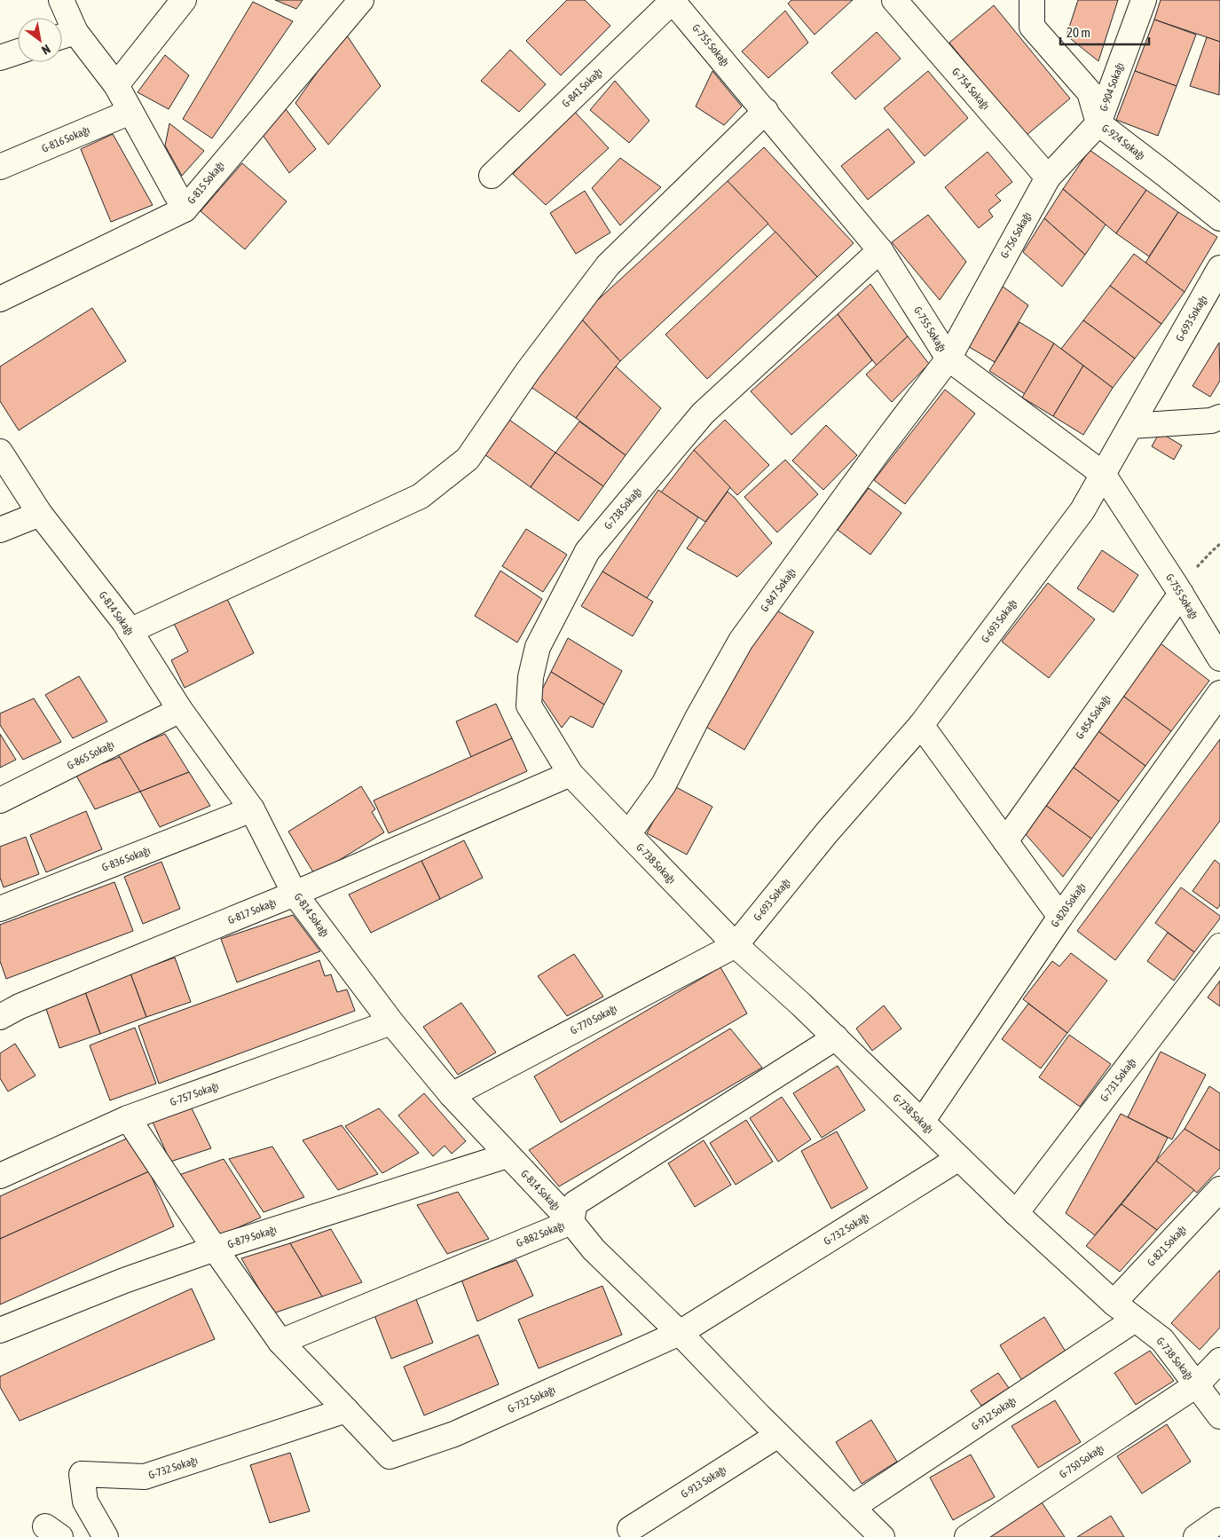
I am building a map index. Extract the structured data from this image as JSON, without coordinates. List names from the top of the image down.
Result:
{
  "streets": {
    "street": [
      "G-755 Sokağı",
      "G-904 Sokağı",
      "G-841 Sokağı",
      "G-754 Sokağı",
      "G-816 Sokağı",
      "G-924 Sokağı",
      "G-815 Sokağı",
      "G-756 Sokağı",
      "G-693 Sokağı",
      "G-738 Sokağı",
      "G-847 Sokağı",
      "G-814 Sokağı",
      "G-854 Sokağı",
      "G-865 Sokağı",
      "G-836 Sokağı",
      "G-820 Sokağı",
      "G-817 Sokağı",
      "G-770 Sokağı",
      "G-731 Sokağı",
      "G-757 Sokağı",
      "G-732 Sokağı",
      "G-882 Sokağı",
      "G-879 Sokağı",
      "G-821 Sokağı",
      "G-912 Sokağı",
      "G-750 Sokağı",
      "G-913 Sokağı"
    ]
  },
  "crossings": [
    ["G-755 Sokağı", "G-841 Sokağı"],
    ["G-755 Sokağı", "G-756 Sokağı"],
    ["G-755 Sokağı", "G-693 Sokağı"],
    ["G-755 Sokağı", "G-738 Sokağı"],
    ["G-755 Sokağı", "G-847 Sokağı"],
    ["G-755 Sokağı", "G-854 Sokağı"],
    ["G-904 Sokağı", "G-924 Sokağı"],
    ["G-904 Sokağı", "G-756 Sokağı"],
    ["G-754 Sokağı", "G-756 Sokağı"],
    ["G-924 Sokağı", "G-756 Sokağı"],
    ["G-756 Sokağı", "G-847 Sokağı"],
    ["G-693 Sokağı", "G-738 Sokağı"],
    ["G-693 Sokağı", "G-770 Sokağı"],
    ["G-738 Sokağı", "G-847 Sokağı"],
    ["G-738 Sokağı", "G-820 Sokağı"],
    ["G-738 Sokağı", "G-817 Sokağı"],
    ["G-738 Sokağı", "G-770 Sokağı"],
    ["G-738 Sokağı", "G-731 Sokağı"],
    ["G-738 Sokağı", "G-732 Sokağı"],
    ["G-738 Sokağı", "G-882 Sokağı"],
    ["G-738 Sokağı", "G-821 Sokağı"],
    ["G-738 Sokağı", "G-912 Sokağı"],
    ["G-738 Sokağı", "G-750 Sokağı"],
    ["G-814 Sokağı", "G-865 Sokağı"],
    ["G-814 Sokağı", "G-836 Sokağı"],
    ["G-814 Sokağı", "G-817 Sokağı"],
    ["G-814 Sokağı", "G-770 Sokağı"],
    ["G-814 Sokağı", "G-757 Sokağı"],
    ["G-814 Sokağı", "G-732 Sokağı"],
    ["G-814 Sokağı", "G-882 Sokağı"],
    ["G-814 Sokağı", "G-879 Sokağı"],
    ["G-814 Sokağı", "G-912 Sokağı"],
    ["G-814 Sokağı", "G-913 Sokağı"]
  ],
  "scale_bar": "20 m",
  "north": "bottom right"
}
